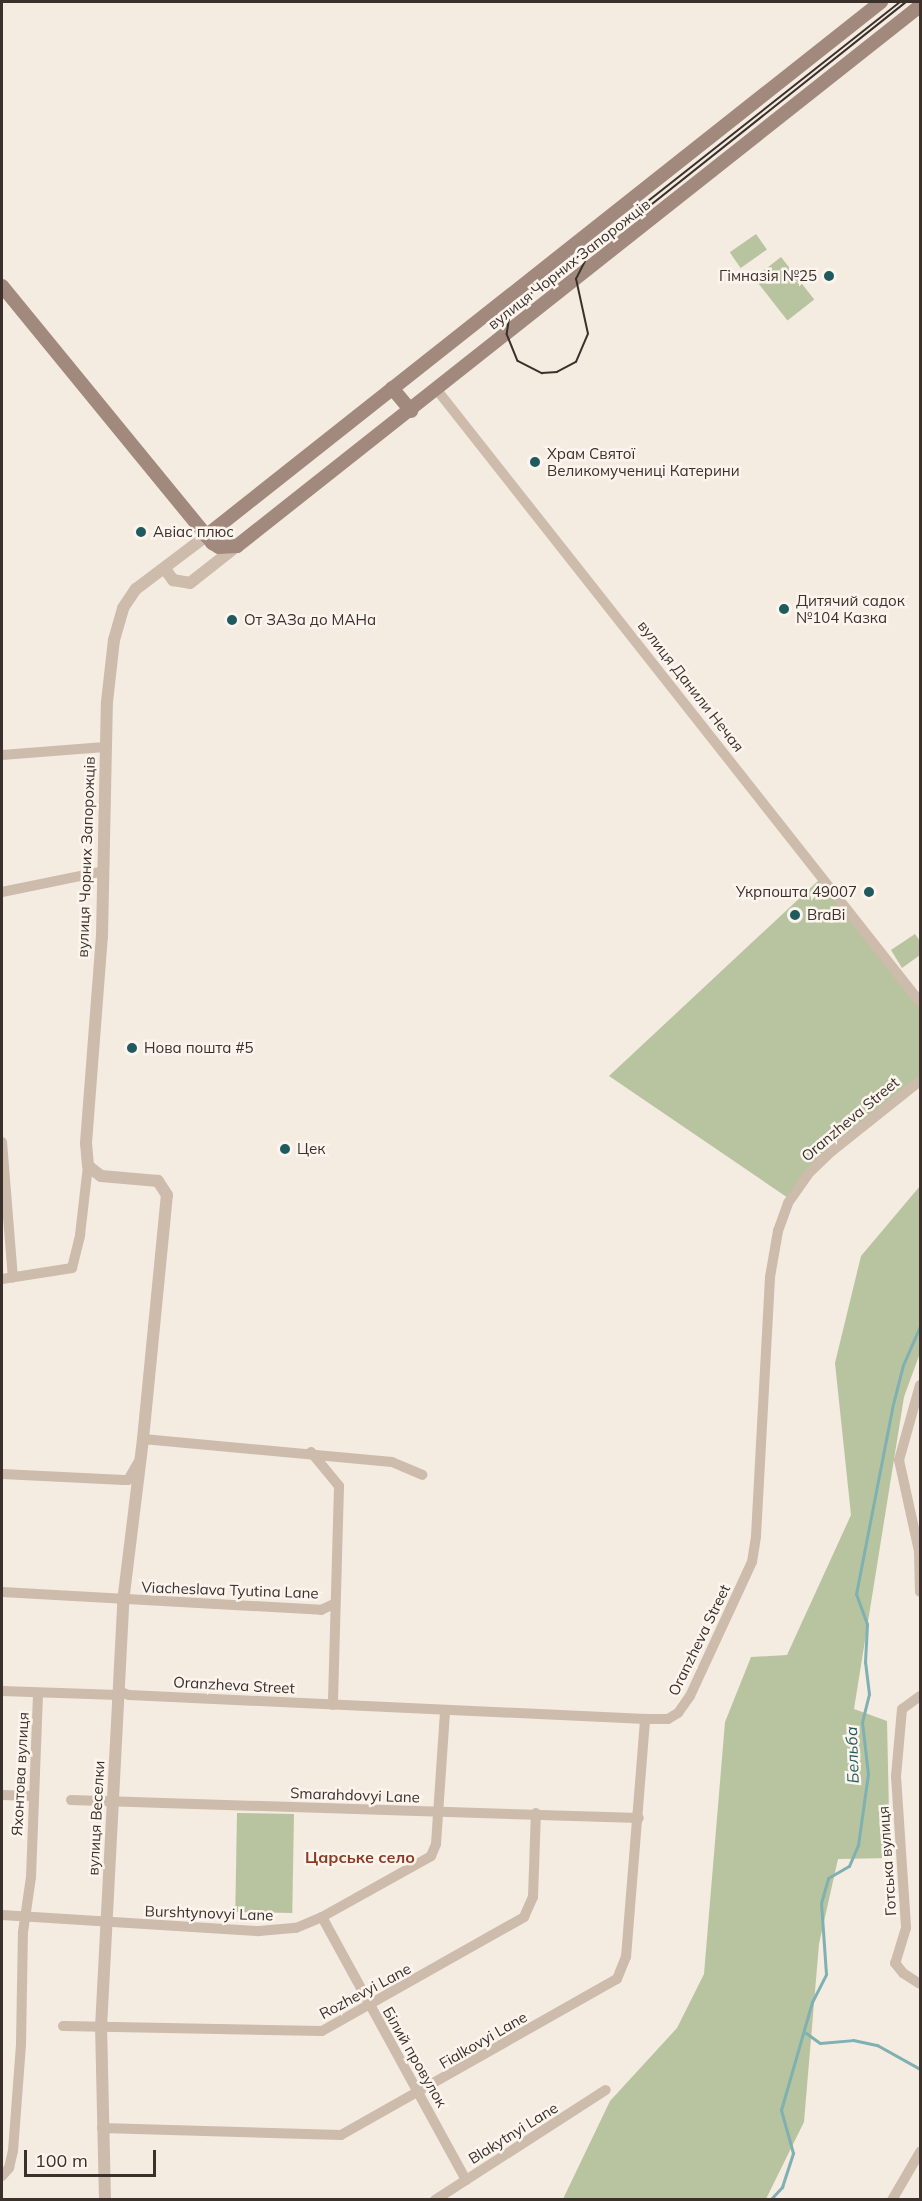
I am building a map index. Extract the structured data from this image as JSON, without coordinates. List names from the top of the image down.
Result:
{
  "streets": {
    "main road": ["вулиця Чорних Запорожців"],
    "street": [
      "вулиця Данили Нечая",
      "Oranzheva Street",
      "Viacheslava Tyutina Lane",
      "Яхонтова вулиця",
      "Smarahdovyi Lane",
      "вулиця Веселки",
      "Готська вулиця",
      "Burshtynovyi Lane",
      "Rozhevyi Lane",
      "Fialkovyi Lane",
      "Білий провулок",
      "Blakytnyi Lane"
    ]
  },
  "crossings": [
    ["вулиця Чорних Запорожців", "вулиця Данили Нечая"],
    ["Oranzheva Street", "Viacheslava Tyutina Lane"],
    ["Oranzheva Street", "Яхонтова вулиця"],
    ["Oranzheva Street", "вулиця Веселки"],
    ["Oranzheva Street", "Burshtynovyi Lane"],
    ["Oranzheva Street", "Fialkovyi Lane"],
    ["Viacheslava Tyutina Lane", "вулиця Веселки"],
    ["Яхонтова вулиця", "Burshtynovyi Lane"],
    ["Smarahdovyi Lane", "вулиця Веселки"],
    ["Smarahdovyi Lane", "Burshtynovyi Lane"],
    ["Smarahdovyi Lane", "Rozhevyi Lane"],
    ["Smarahdovyi Lane", "Fialkovyi Lane"],
    ["вулиця Веселки", "Burshtynovyi Lane"],
    ["вулиця Веселки", "Rozhevyi Lane"],
    ["вулиця Веселки", "Fialkovyi Lane"],
    ["Burshtynovyi Lane", "Білий провулок"],
    ["Rozhevyi Lane", "Білий провулок"],
    ["Fialkovyi Lane", "Білий провулок"],
    ["Білий провулок", "Blakytnyi Lane"]
  ],
  "districts": ["Царське село"],
  "water": ["Бельба"],
  "places": [
    "Гімназія №25",
    "Храм Святої Великомучениці Катерини",
    "Авіас плюс",
    "Дитячий садок №104 Казка",
    "От ЗАЗа до МАНа",
    "Укрпошта 49007",
    "BraBi",
    "Нова пошта #5",
    "Цек"
  ],
  "scale_bar": "100 m"
}
